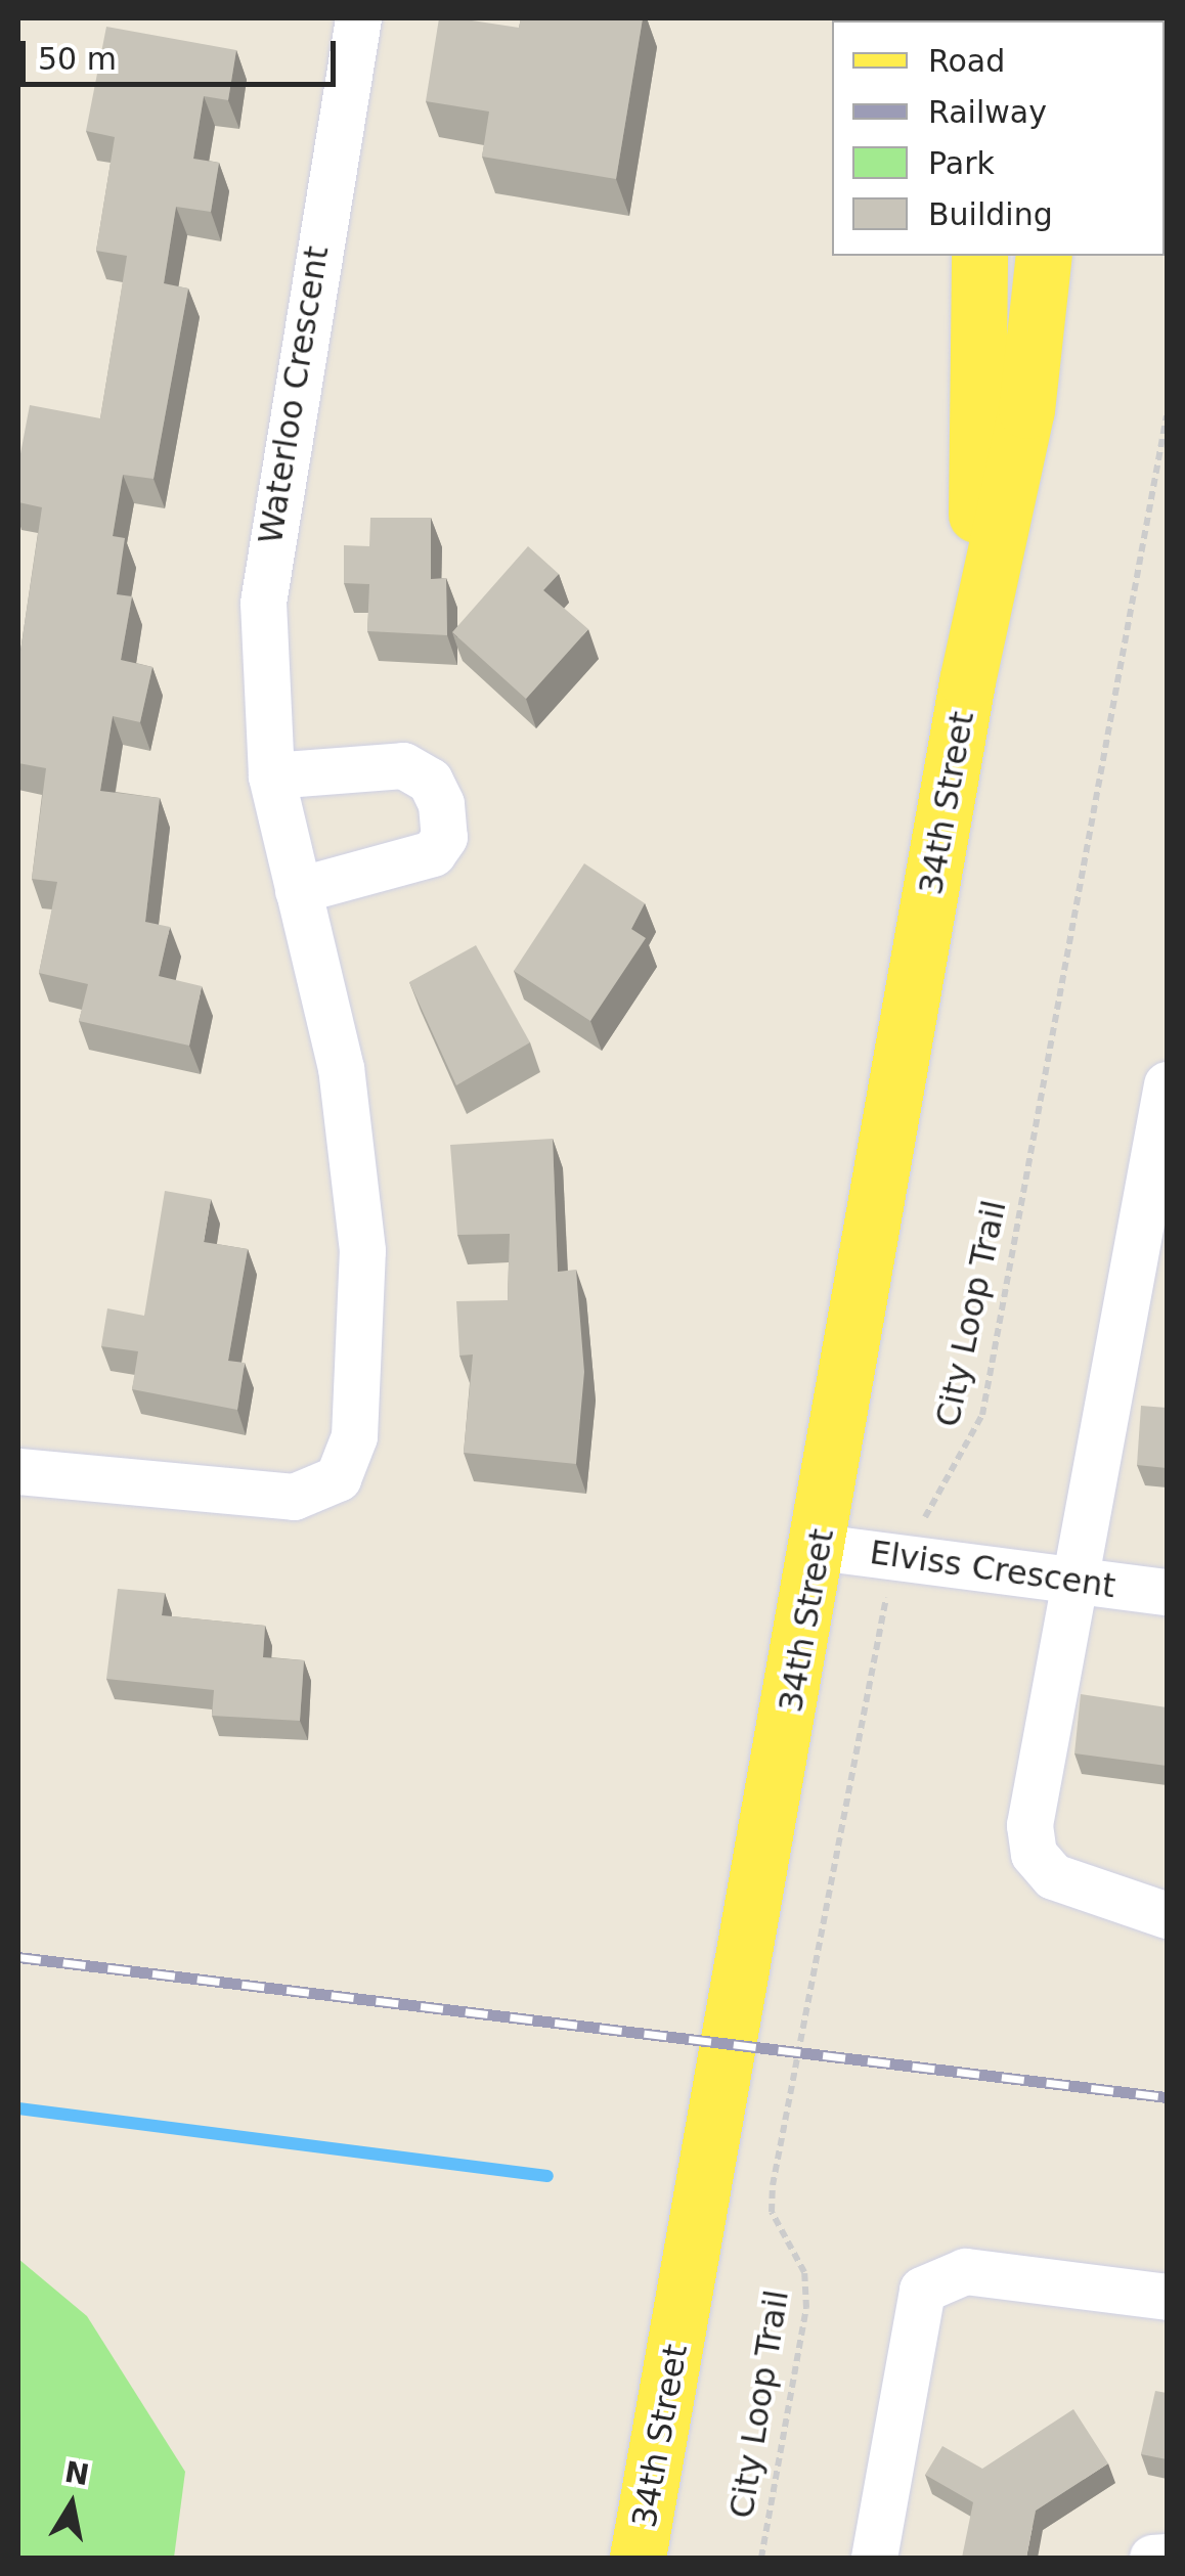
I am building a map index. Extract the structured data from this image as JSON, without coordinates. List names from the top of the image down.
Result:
{
  "streets": {
    "main road": ["34th Street"],
    "street": ["Waterloo Crescent", "Elviss Crescent"],
    "path": ["City Loop Trail"]
  },
  "crossings": [
    ["34th Street", "Elviss Crescent"],
    ["City Loop Trail", "Elviss Crescent"]
  ],
  "legend": [
    "Road",
    "Railway",
    "Park",
    "Building"
  ],
  "scale_bar": "50 m",
  "north": "top"
}
